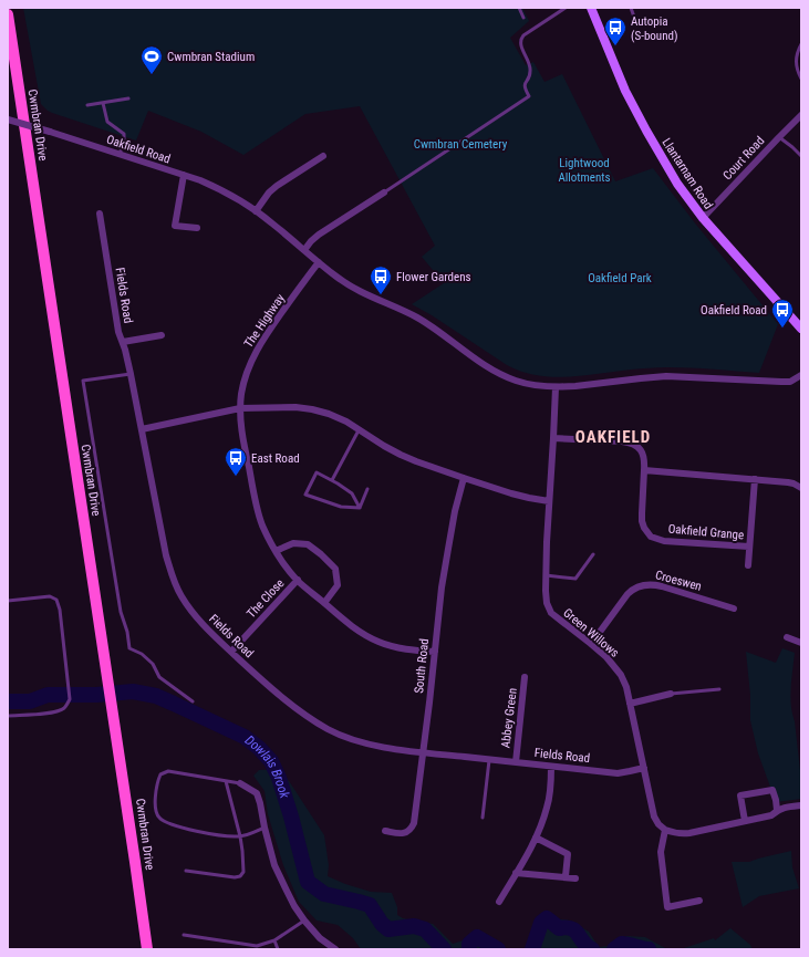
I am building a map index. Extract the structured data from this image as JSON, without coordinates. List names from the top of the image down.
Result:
{
  "streets": {
    "main road": ["Cwmbran Drive"],
    "street": [
      "Oakfield Road",
      "Court Road",
      "Llantarnam Road",
      "Fields Road",
      "The Highway",
      "Oakfield Grange",
      "Croeswen",
      "The Close",
      "Green Willows",
      "South Road",
      "Abbey Green"
    ]
  },
  "crossings": [
    ["Oakfield Road", "The Highway"],
    ["Oakfield Road", "Green Willows"],
    ["Court Road", "Llantarnam Road"],
    ["Fields Road", "The Close"],
    ["Fields Road", "Green Willows"],
    ["Fields Road", "South Road"],
    ["Fields Road", "Abbey Green"],
    ["The Highway", "The Close"],
    ["The Highway", "South Road"],
    ["Oakfield Grange", "Green Willows"],
    ["Croeswen", "Green Willows"]
  ],
  "districts": ["OAKFIELD"],
  "water": ["Dowlais Brook"],
  "parks": ["Cwmbran Cemetery", "Lightwood Allotments", "Oakfield Park"],
  "places": {
    "bus stop": [
      "Autopia (S-bound)",
      "Flower Gardens",
      "Oakfield Road",
      "East Road"
    ],
    "sports": ["Cwmbran Stadium"]
  }
}
